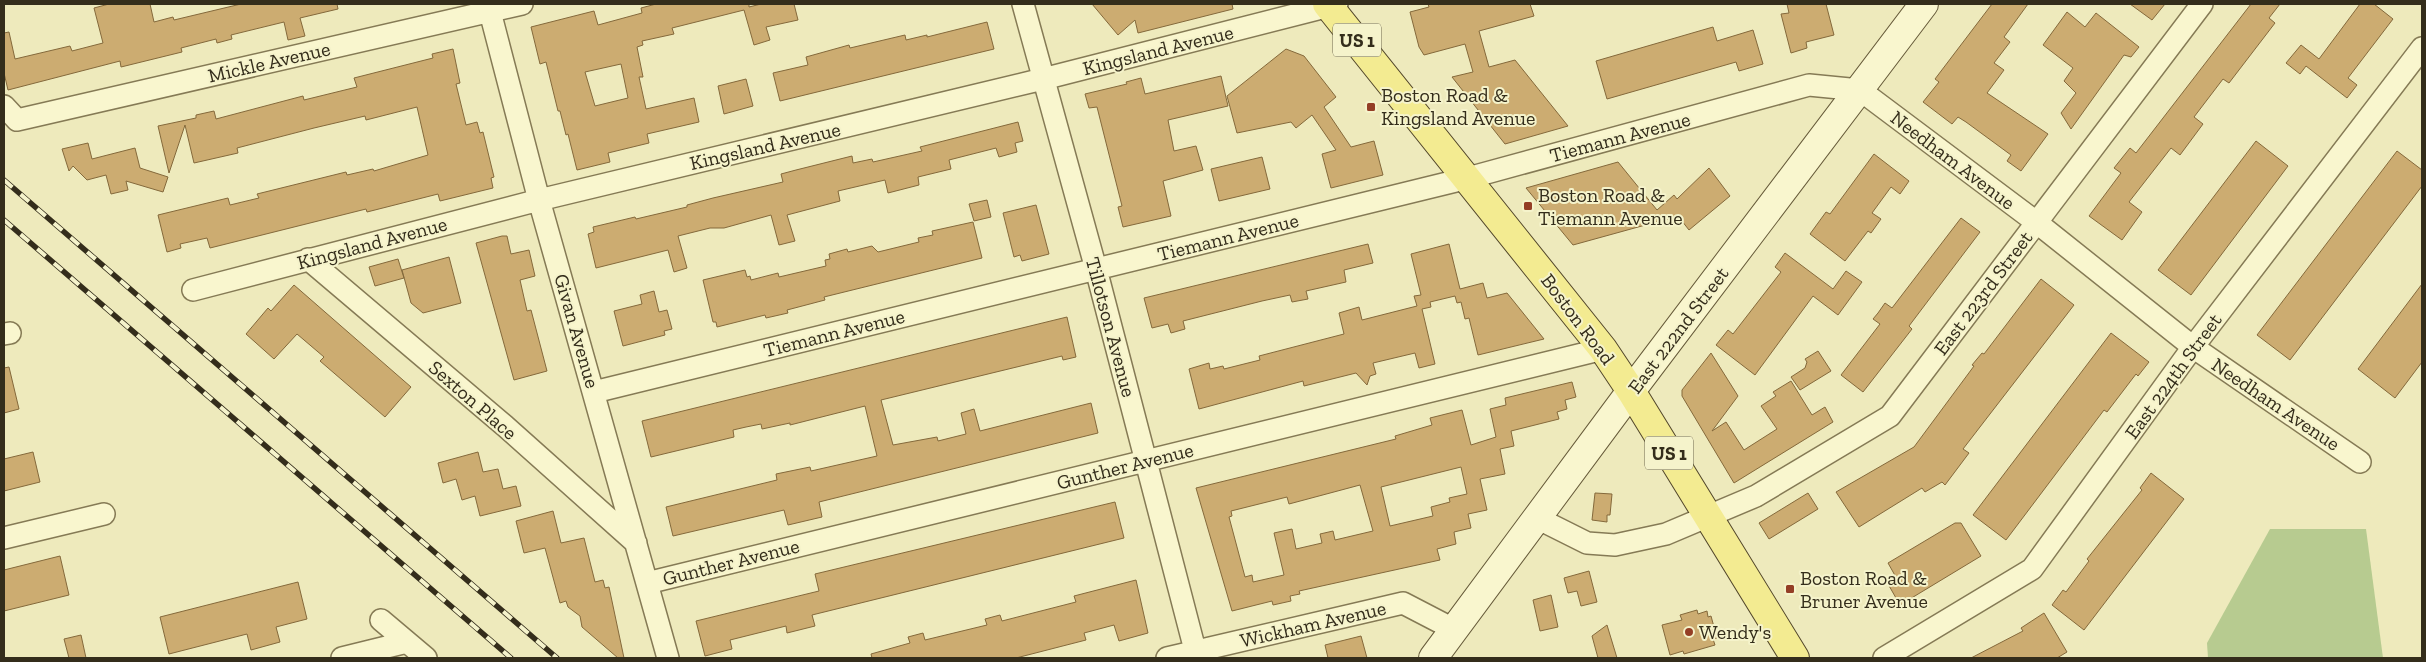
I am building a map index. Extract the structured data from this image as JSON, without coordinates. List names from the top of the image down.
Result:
{
  "streets": {
    "main road": ["US 1", "Boston Road"],
    "street": [
      "Kingsland Avenue",
      "Mickle Avenue",
      "Tiemann Avenue",
      "Needham Avenue",
      "East 223rd Street",
      "Tillotson Avenue",
      "East 222nd Street",
      "Givan Avenue",
      "East 224th Street",
      "Sexton Place",
      "Gunther Avenue",
      "Wickham Avenue"
    ]
  },
  "crossings": [
    ["Kingsland Avenue", "Boston Road"],
    ["Kingsland Avenue", "Tillotson Avenue"],
    ["Kingsland Avenue", "Givan Avenue"],
    ["Kingsland Avenue", "Sexton Place"],
    ["Mickle Avenue", "Givan Avenue"],
    ["Tiemann Avenue", "Needham Avenue"],
    ["Tiemann Avenue", "Boston Road"],
    ["Tiemann Avenue", "Tillotson Avenue"],
    ["Tiemann Avenue", "East 222nd Street"],
    ["Tiemann Avenue", "Givan Avenue"],
    ["Needham Avenue", "East 223rd Street"],
    ["Needham Avenue", "East 222nd Street"],
    ["Needham Avenue", "East 224th Street"],
    ["East 223rd Street", "Boston Road"],
    ["Boston Road", "East 222nd Street"],
    ["Boston Road", "Gunther Avenue"],
    ["Tillotson Avenue", "Gunther Avenue"],
    ["Tillotson Avenue", "Wickham Avenue"],
    ["East 222nd Street", "Wickham Avenue"],
    ["Givan Avenue", "Sexton Place"],
    ["Givan Avenue", "Gunther Avenue"]
  ],
  "places": {
    "transit": ["Boston Road & Kingsland Avenue", "Boston Road & Tiemann Avenue", "Boston Road & Bruner Avenue"],
    "other": ["Wendy's"]
  }
}
